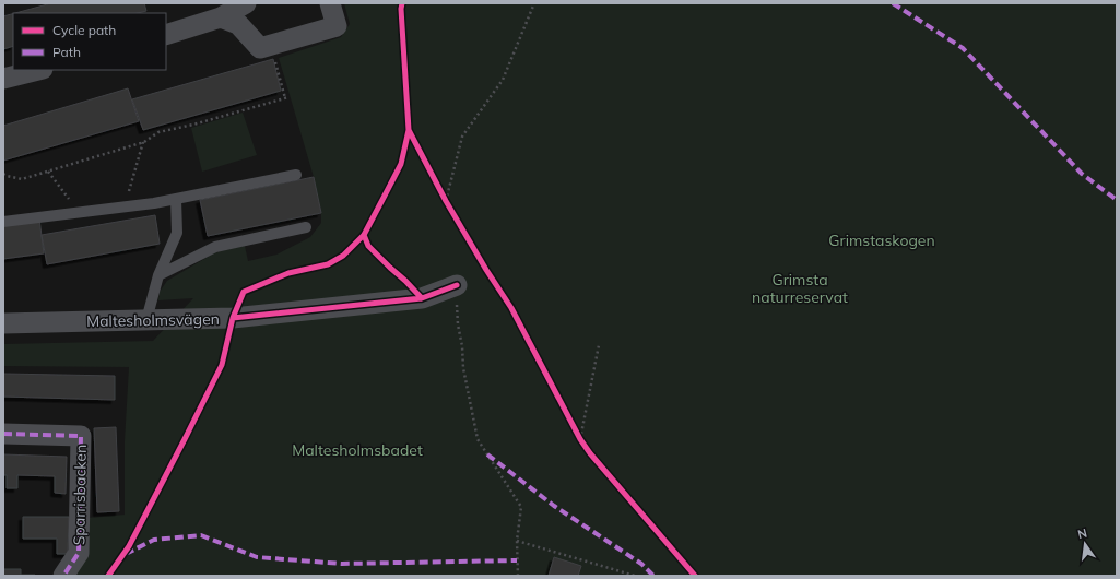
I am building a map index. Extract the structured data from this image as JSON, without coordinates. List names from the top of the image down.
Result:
{
  "streets": {
    "street": ["Maltesholmsvägen", "Sparrisbacken"]
  },
  "parks": ["Grimstaskogen", "Grimsta naturreservat", "Maltesholmsbadet"],
  "legend": ["Cycle path", "Path"],
  "north": "top"
}
